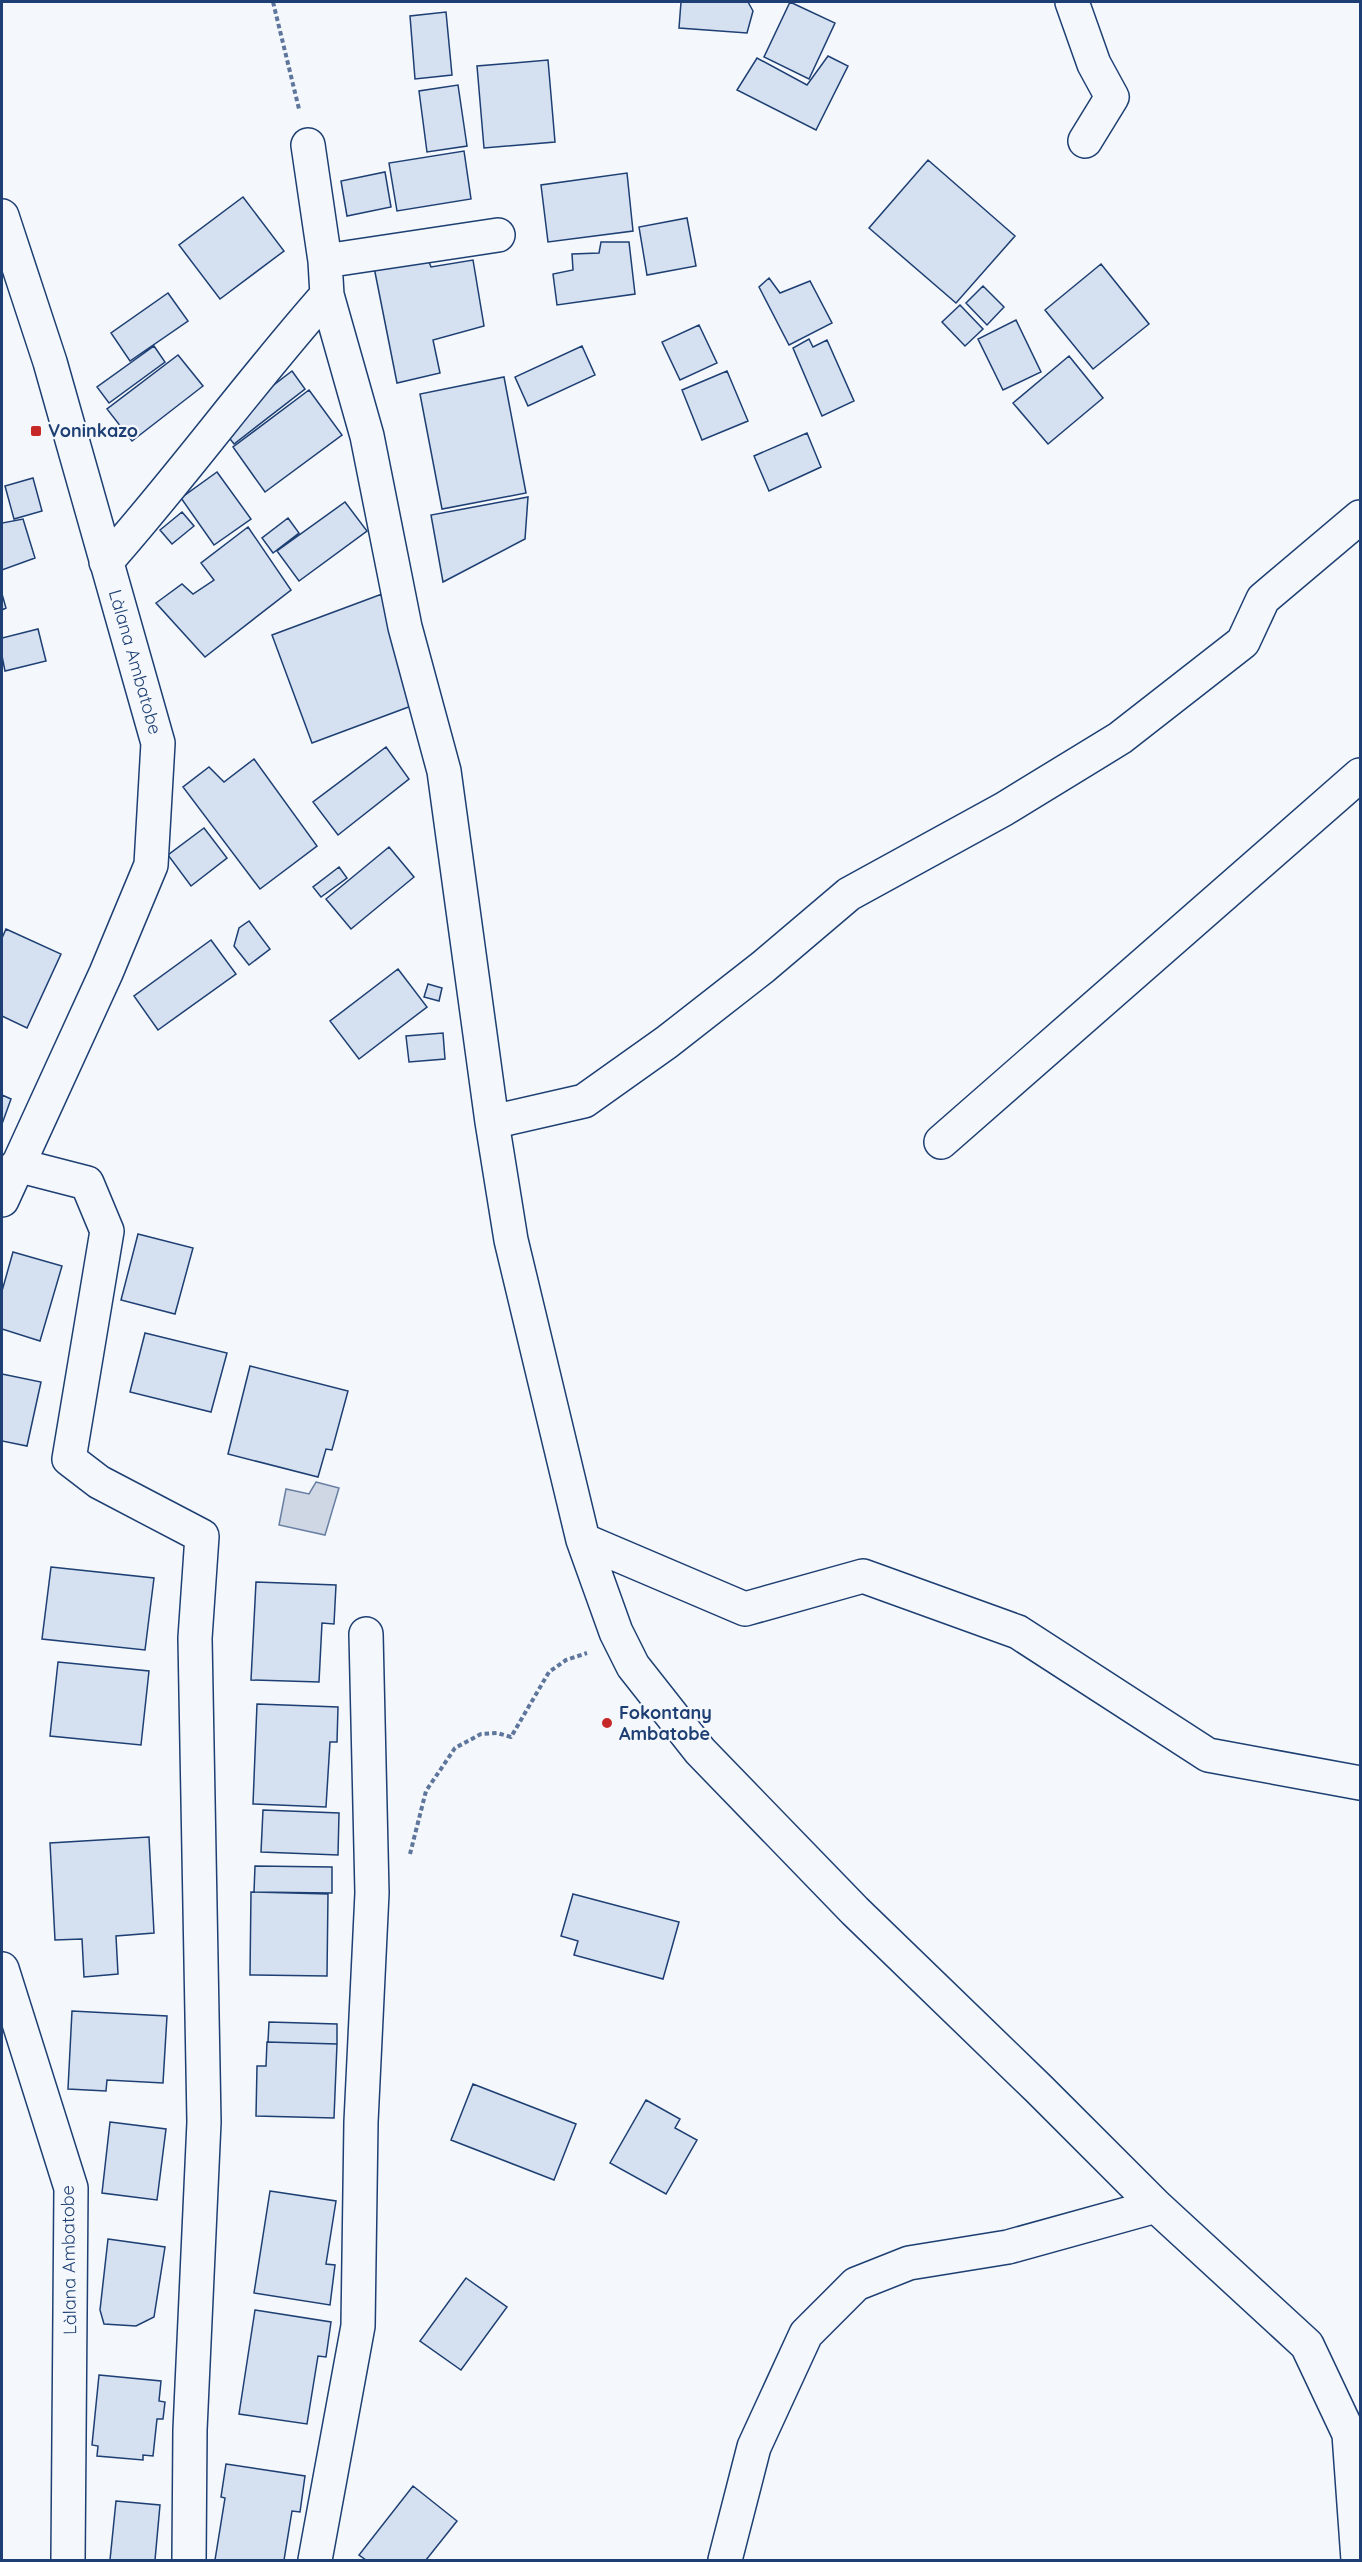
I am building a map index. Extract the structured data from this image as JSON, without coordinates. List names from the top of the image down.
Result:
{
  "streets": {
    "street": ["Làlana Ambatobe"]
  },
  "places": {
    "transit": ["Voninkazo"],
    "other": ["Fokontany Ambatobe"]
  }
}
